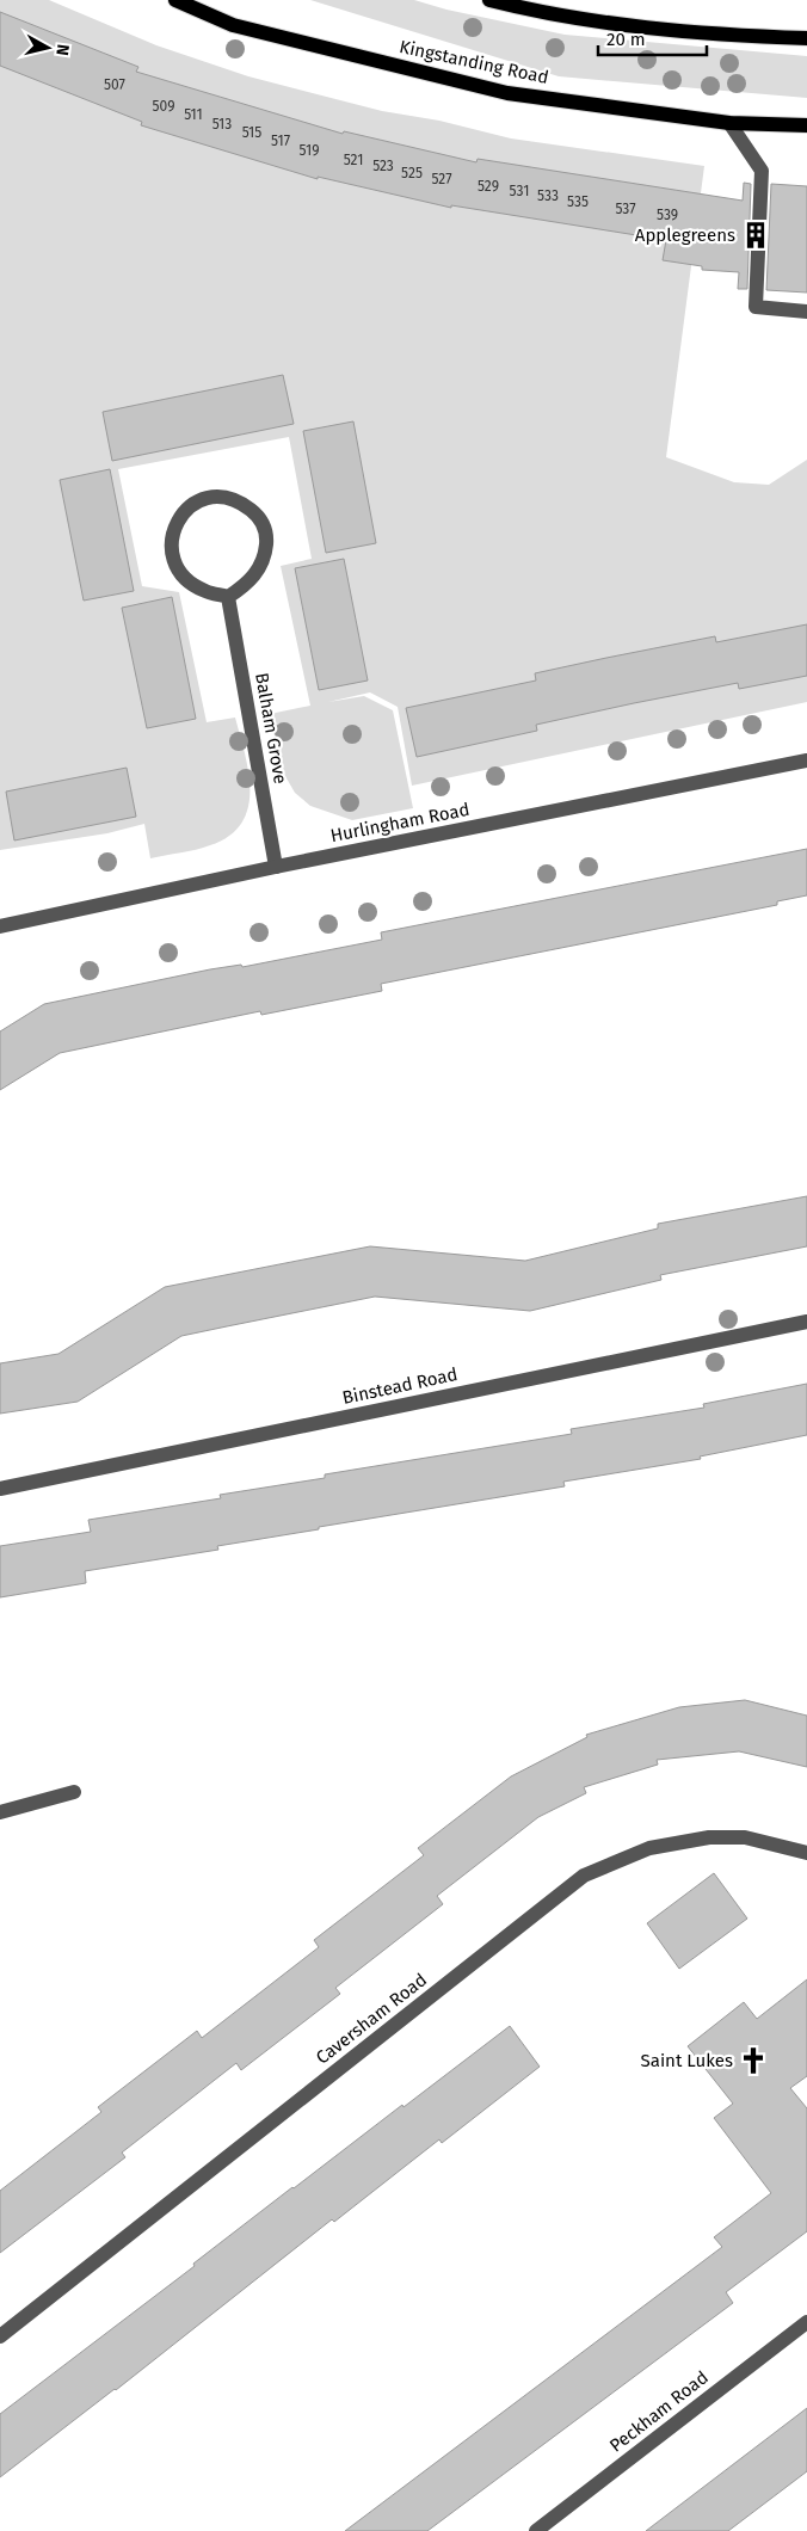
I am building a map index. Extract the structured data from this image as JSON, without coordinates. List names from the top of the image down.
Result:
{
  "streets": {
    "main road": ["Kingstanding Road"],
    "street": [
      "Balham Grove",
      "Hurlingham Road",
      "Binstead Road",
      "Caversham Road",
      "Peckham Road"
    ]
  },
  "crossings": [
    ["Balham Grove", "Hurlingham Road"]
  ],
  "places": {
    "building": ["Applegreens"],
    "church": ["Saint Lukes"]
  },
  "house_numbers": [
    "507",
    "509",
    "511",
    "513",
    "515",
    "517",
    "519",
    "521",
    "523",
    "525",
    "527",
    "529",
    "531",
    "533",
    "535",
    "537",
    "539"
  ],
  "scale_bar": "20 m",
  "north": "right"
}
